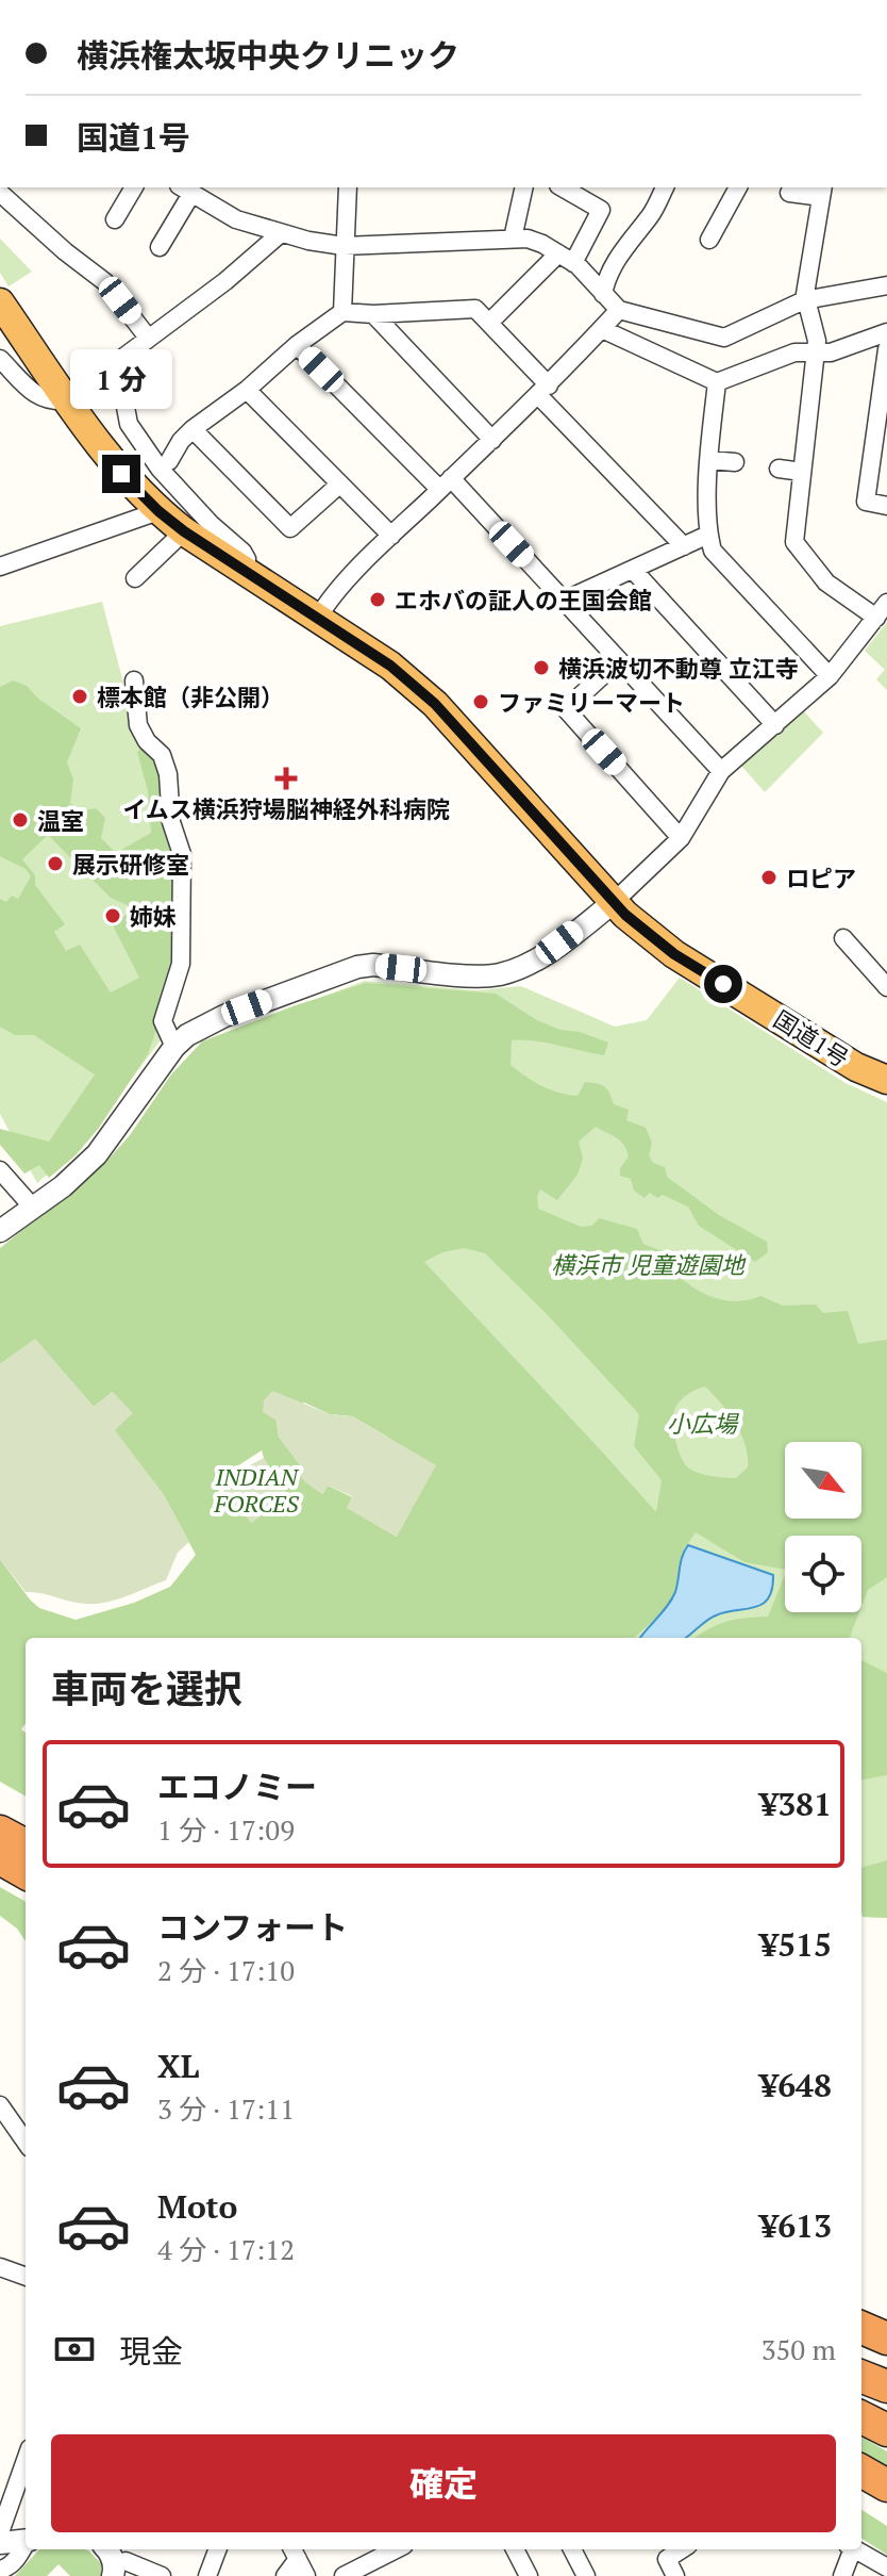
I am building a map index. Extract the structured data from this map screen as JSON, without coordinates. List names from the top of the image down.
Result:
{
  "streets": {
    "highway": ["国道1号"]
  },
  "parks": ["横浜市 児童遊園地", "小広場", "INDIAN FORCES"],
  "places": {
    "other": [
      "エホバの証人の王国会館",
      "横浜波切不動尊 立江寺",
      "標本館（非公開）",
      "ファミリーマート",
      "温室",
      "展示研修室",
      "ロピア",
      "姉妹"
    ],
    "health": ["イムス横浜狩場脳神経外科病院"]
  },
  "north": "bottom right",
  "page": {
    "banner": ["横浜権太坂中央クリニック", "国道1号"],
    "bubble": "1 分",
    "heading": "車両を選択",
    "list": [
      {
        "name": "エコノミー",
        "note": "1 分 · 17:09",
        "value": "¥381"
      },
      {
        "name": "コンフォート",
        "note": "2 分 · 17:10",
        "value": "¥515"
      },
      {
        "name": "XL",
        "note": "3 分 · 17:11",
        "value": "¥648"
      },
      {
        "name": "Moto",
        "note": "4 分 · 17:12",
        "value": "¥613"
      }
    ],
    "pay": ["現金", "350 m"],
    "buttons": "確定"
  }
}
